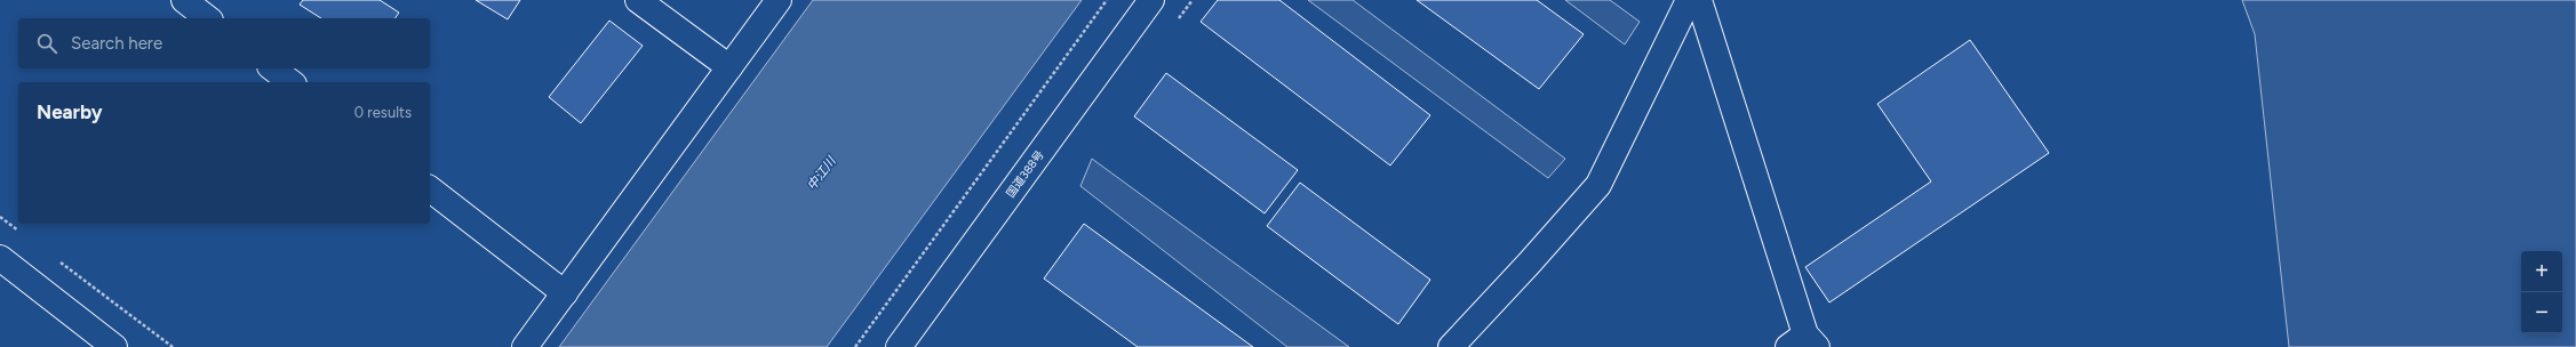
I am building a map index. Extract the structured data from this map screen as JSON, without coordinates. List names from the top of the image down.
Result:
{
  "streets": {
    "main road": ["国道388号"]
  },
  "water": ["中江川"],
  "page": {
    "search": "Search here",
    "heading": ["Nearby", "0 results"],
    "map_buttons": ["+", "−"]
  }
}
